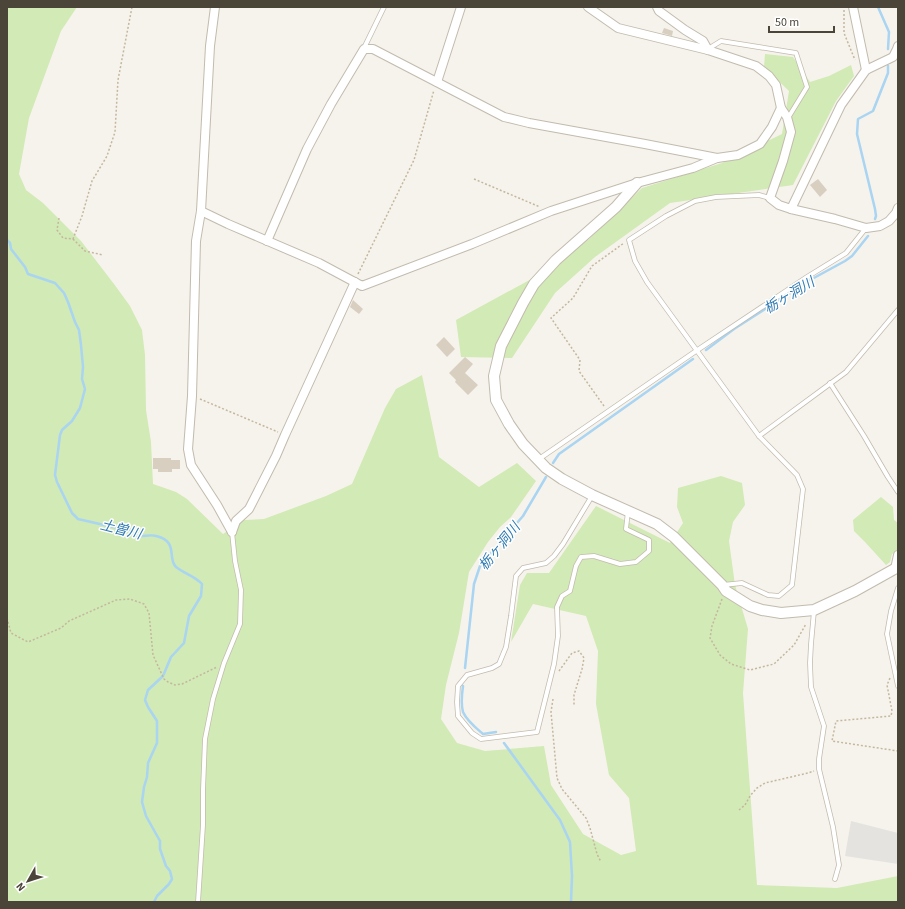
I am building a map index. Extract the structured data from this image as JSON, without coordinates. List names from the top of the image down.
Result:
{
  "water": ["栃ヶ洞川", "土曽川"],
  "scale_bar": "50 m",
  "north": "bottom left"
}
